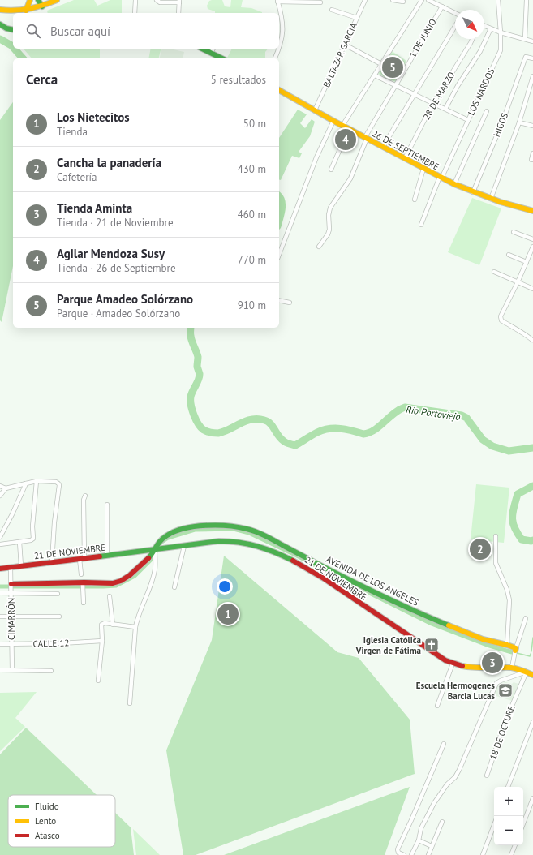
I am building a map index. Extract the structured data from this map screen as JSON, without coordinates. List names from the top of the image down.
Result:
{
  "streets": {
    "street": [
      "1 DE JUNIO",
      "BALTAZAR GARCIA",
      "LOS NARDOS",
      "28 DE MARZO",
      "HIGOS",
      "26 DE SEPTIEMBRE",
      "21 DE NOVIEMBRE",
      "AVENIDA DE LOS ANGELES",
      "CIMARRÓN",
      "CALLE 12",
      "18 DE OCTURE"
    ]
  },
  "crossings": [
    ["1 DE JUNIO", "26 DE SEPTIEMBRE"],
    ["BALTAZAR GARCIA", "26 DE SEPTIEMBRE"],
    ["LOS NARDOS", "26 DE SEPTIEMBRE"],
    ["28 DE MARZO", "26 DE SEPTIEMBRE"],
    ["HIGOS", "26 DE SEPTIEMBRE"],
    ["21 DE NOVIEMBRE", "AVENIDA DE LOS ANGELES"],
    ["21 DE NOVIEMBRE", "CIMARRÓN"],
    ["21 DE NOVIEMBRE", "18 DE OCTURE"],
    ["AVENIDA DE LOS ANGELES", "CIMARRÓN"],
    ["CIMARRÓN", "CALLE 12"]
  ],
  "water": ["Río Portoviejo"],
  "places": {
    "church": ["Iglesia Católica Virgen de Fátima"],
    "school or university": ["Escuela Hermogenes Barcia Lucas"]
  },
  "legend": ["Fluido", "Lento", "Atasco"],
  "north": "bottom right",
  "page": {
    "search": "Buscar aquí",
    "pins": [
      "5",
      "4",
      "2",
      "1",
      "3"
    ],
    "heading": ["Cerca", "5 resultados"],
    "list": [
      {
        "mark": "1",
        "name": "Los Nietecitos",
        "note": "Tienda",
        "value": "50 m"
      },
      {
        "mark": "2",
        "name": "Cancha la panadería",
        "note": "Cafetería",
        "value": "430 m"
      },
      {
        "mark": "3",
        "name": "Tienda Aminta",
        "note": "Tienda · 21 de Noviembre",
        "value": "460 m"
      },
      {
        "mark": "4",
        "name": "Agilar Mendoza Susy",
        "note": "Tienda · 26 de Septiembre",
        "value": "770 m"
      },
      {
        "mark": "5",
        "name": "Parque Amadeo Solórzano",
        "note": "Parque · Amadeo Solórzano",
        "value": "910 m"
      }
    ],
    "map_buttons": ["+", "−"]
  }
}
